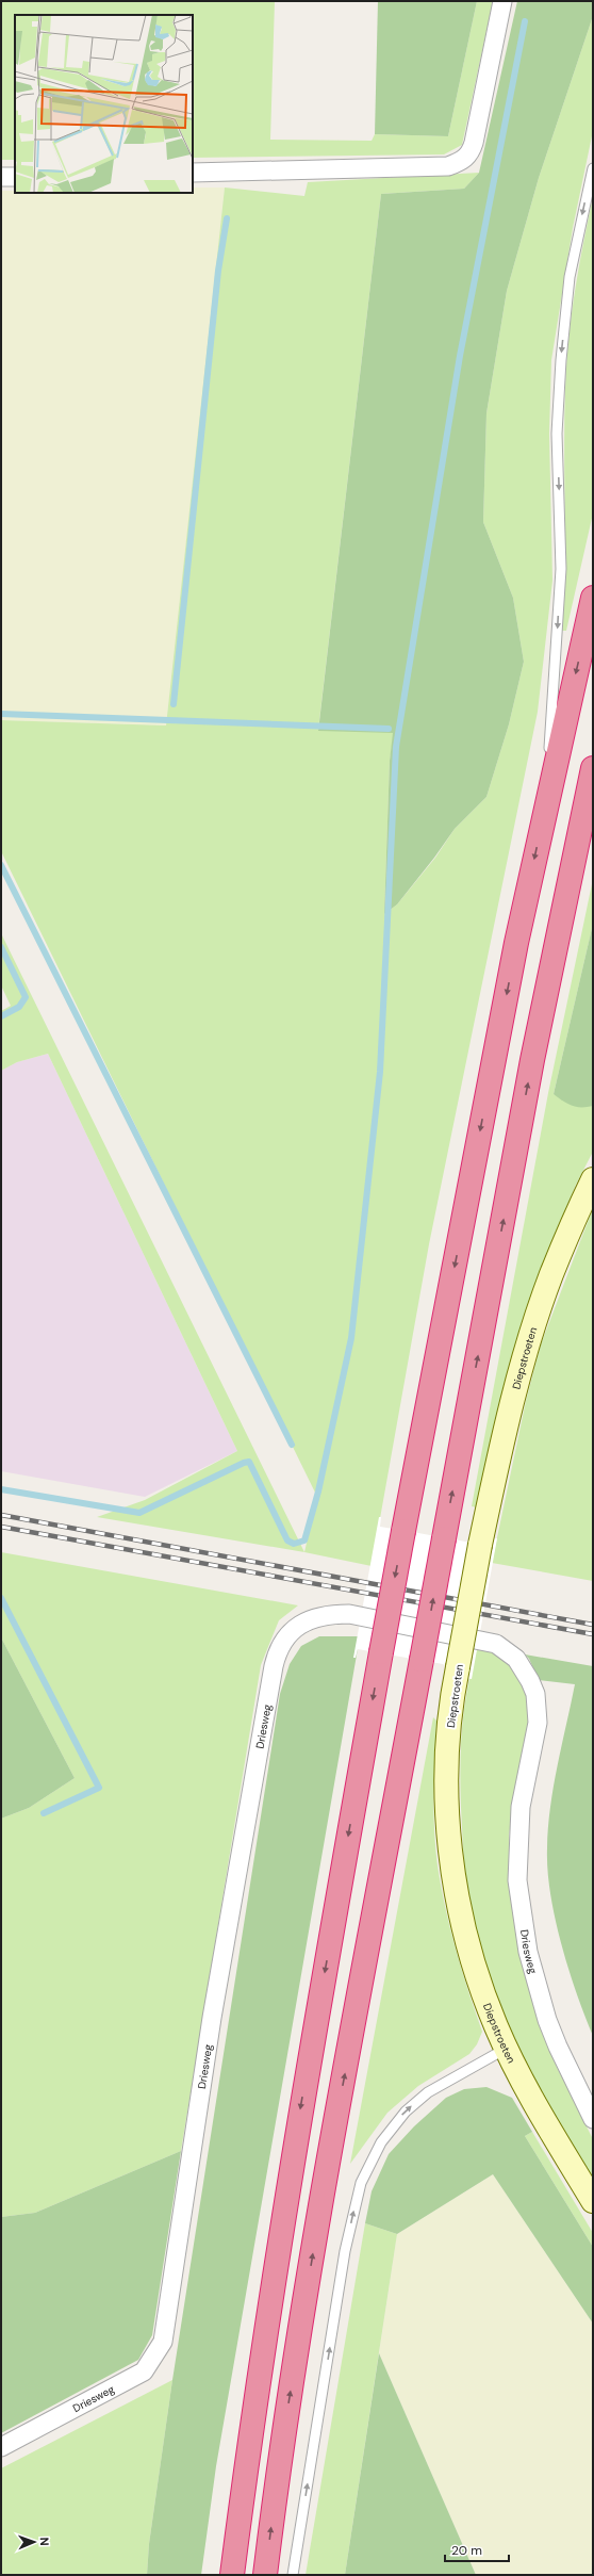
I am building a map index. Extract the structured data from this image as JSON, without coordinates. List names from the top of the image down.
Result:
{
  "streets": {
    "street": ["Diepstroeten", "Driesweg"]
  },
  "scale_bar": "20 m",
  "north": "right"
}
